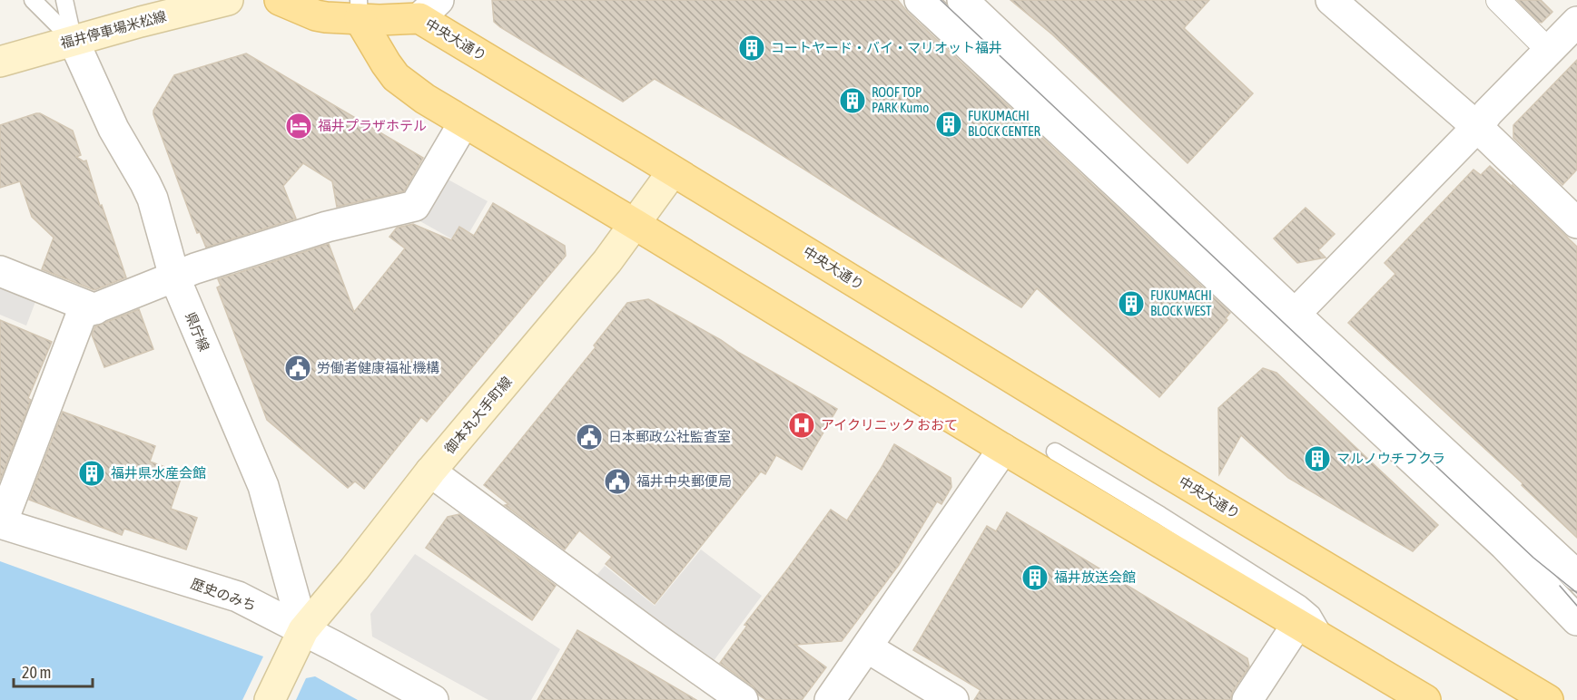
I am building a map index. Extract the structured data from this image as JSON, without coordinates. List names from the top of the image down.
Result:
{
  "streets": {
    "main road": ["福井停車場米松線", "中央大通り", "御本丸大手町線"],
    "street": ["県庁線", "歴史のみち"]
  },
  "crossings": [
    ["福井停車場米松線", "県庁線"],
    ["中央大通り", "御本丸大手町線"],
    ["県庁線", "御本丸大手町線"],
    ["県庁線", "歴史のみち"],
    ["御本丸大手町線", "歴史のみち"]
  ],
  "places": {
    "building": [
      "コートヤード・バイ・マリオット福井",
      "ROOF TOP PARK Kumo",
      "FUKUMACHI BLOCK CENTER",
      "FUKUMACHI BLOCK WEST",
      "マルノウチフクラ",
      "福井県水産会館",
      "福井放送会館"
    ],
    "hotel": ["福井プラザホテル"],
    "public building": ["労働者健康福祉機構", "日本郵政公社監査室", "福井中央郵便局"],
    "hospital": ["アイクリニック おおて"]
  },
  "scale_bar": "20 m"
}
